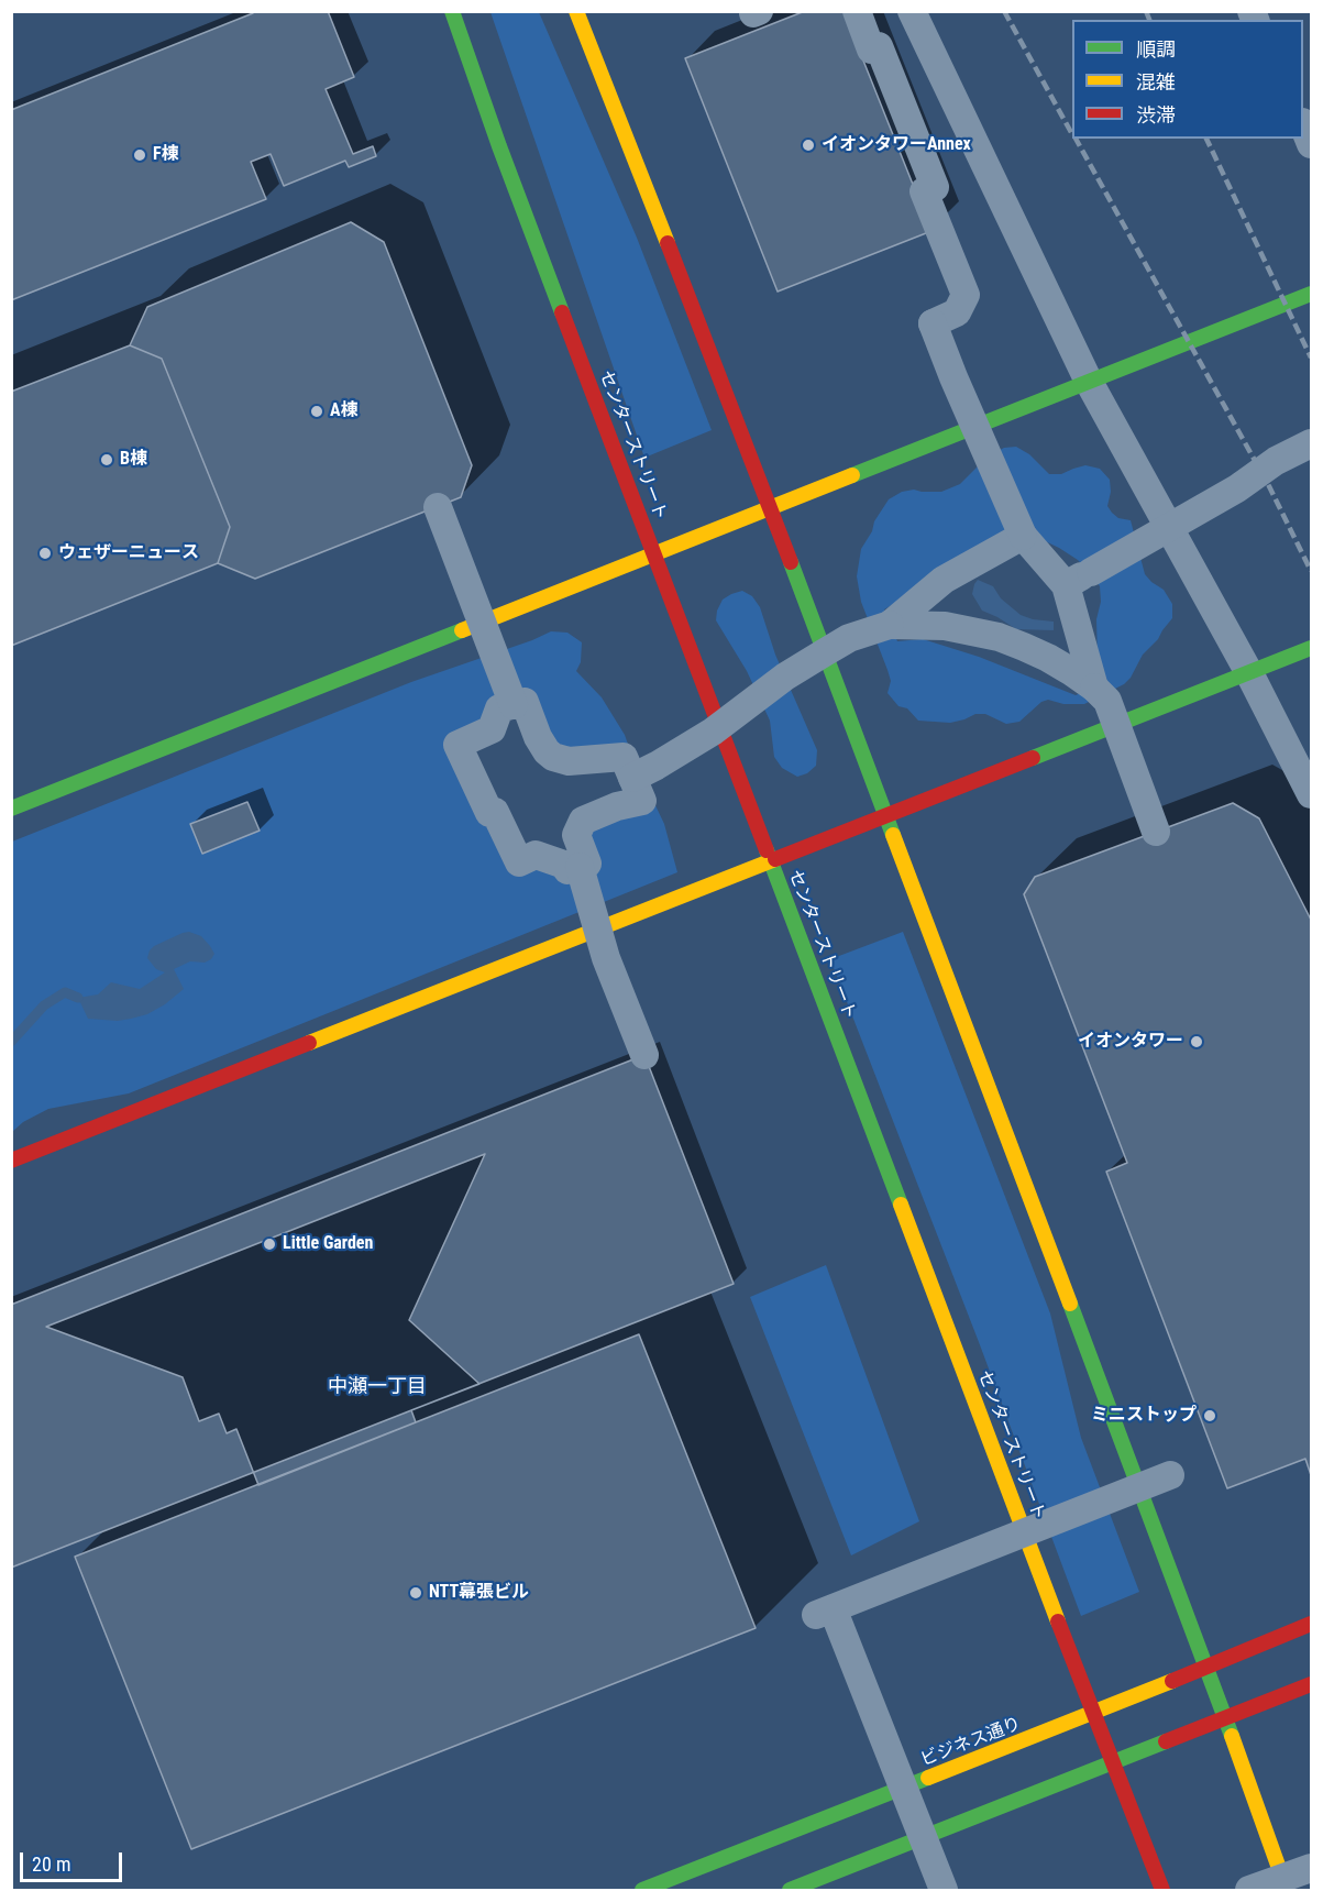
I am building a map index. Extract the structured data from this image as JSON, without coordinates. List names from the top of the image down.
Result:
{
  "streets": {
    "street": ["センターストリート", "ビジネス通り"]
  },
  "crossings": [
    ["センターストリート", "ビジネス通り"]
  ],
  "districts": ["中瀬一丁目"],
  "places": [
    "イオンタワーAnnex",
    "F棟",
    "A棟",
    "B棟",
    "ウェザーニュース",
    "イオンタワー",
    "Little Garden",
    "ミニストップ",
    "NTT幕張ビル"
  ],
  "legend": ["順調", "混雑", "渋滞"],
  "scale_bar": "20 m"
}
